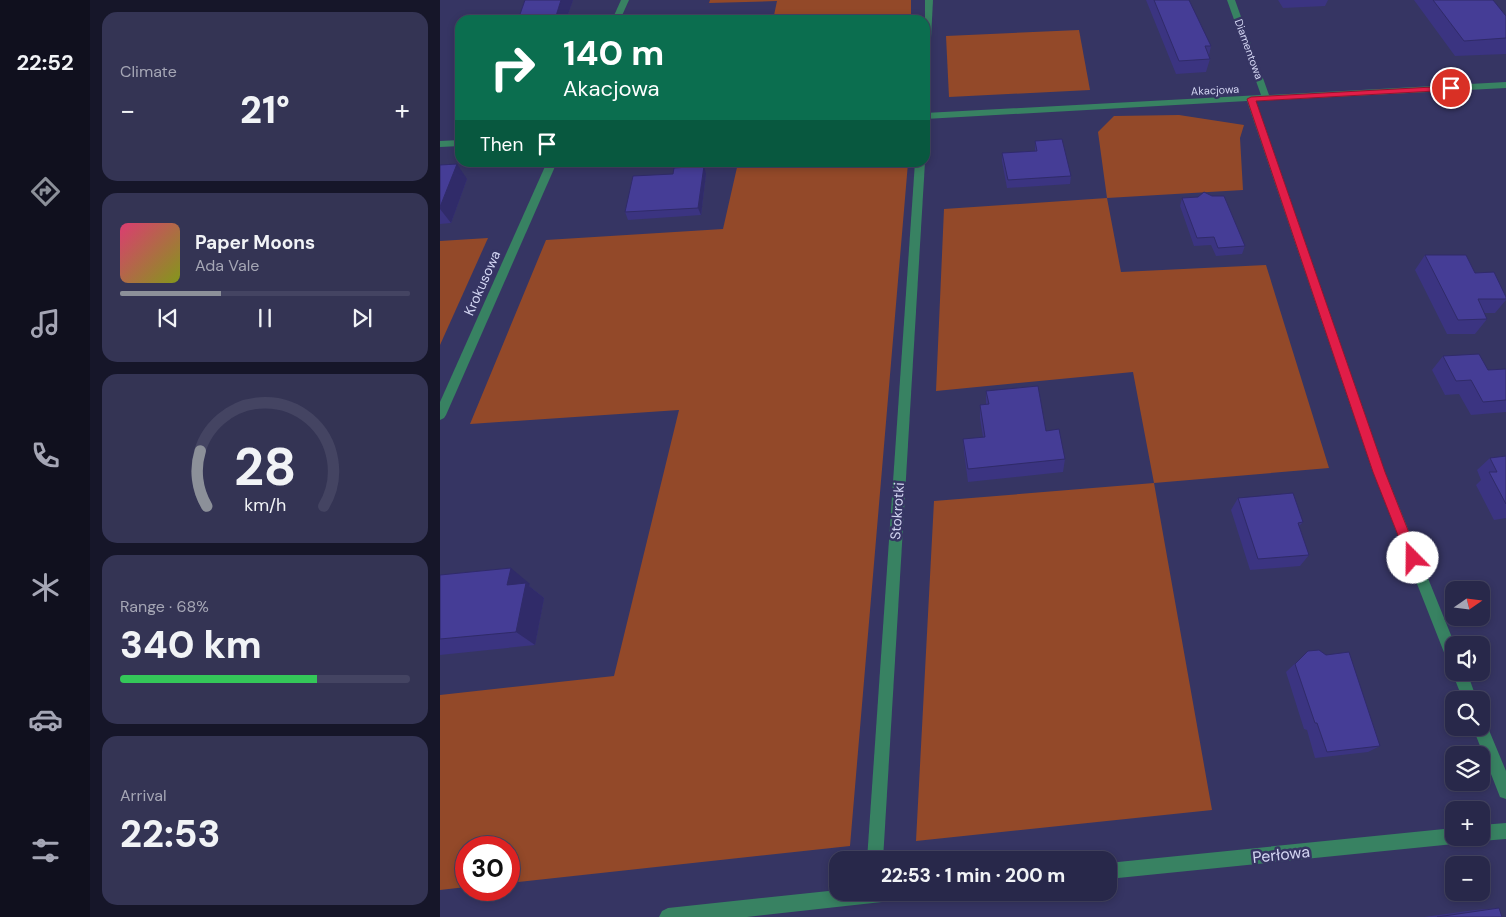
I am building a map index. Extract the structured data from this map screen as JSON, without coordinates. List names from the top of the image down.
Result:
{
  "streets": {
    "street": [
      "Diamentowa",
      "Akacjowa",
      "Krokusowa",
      "Stokrotki",
      "Perłowa"
    ]
  },
  "crossings": [
    ["Diamentowa", "Akacjowa"]
  ],
  "north": "right",
  "page": {
    "tabs": "22:52",
    "tile": [
      "Climate",
      ["Range · 68%", "340 km"],
      ["Arrival", "22:53"]
    ],
    "turn": ["140 m", "Akacjowa"],
    "heat": ["−", "21°", "+"],
    "then": "Then",
    "song": ["Paper Moons", "Ada Vale"],
    "map_buttons": ["+", "−"],
    "limit": "30",
    "trip": "22:53 · 1 min · 200 m",
    "gauge": ["28", "km/h"]
  }
}
